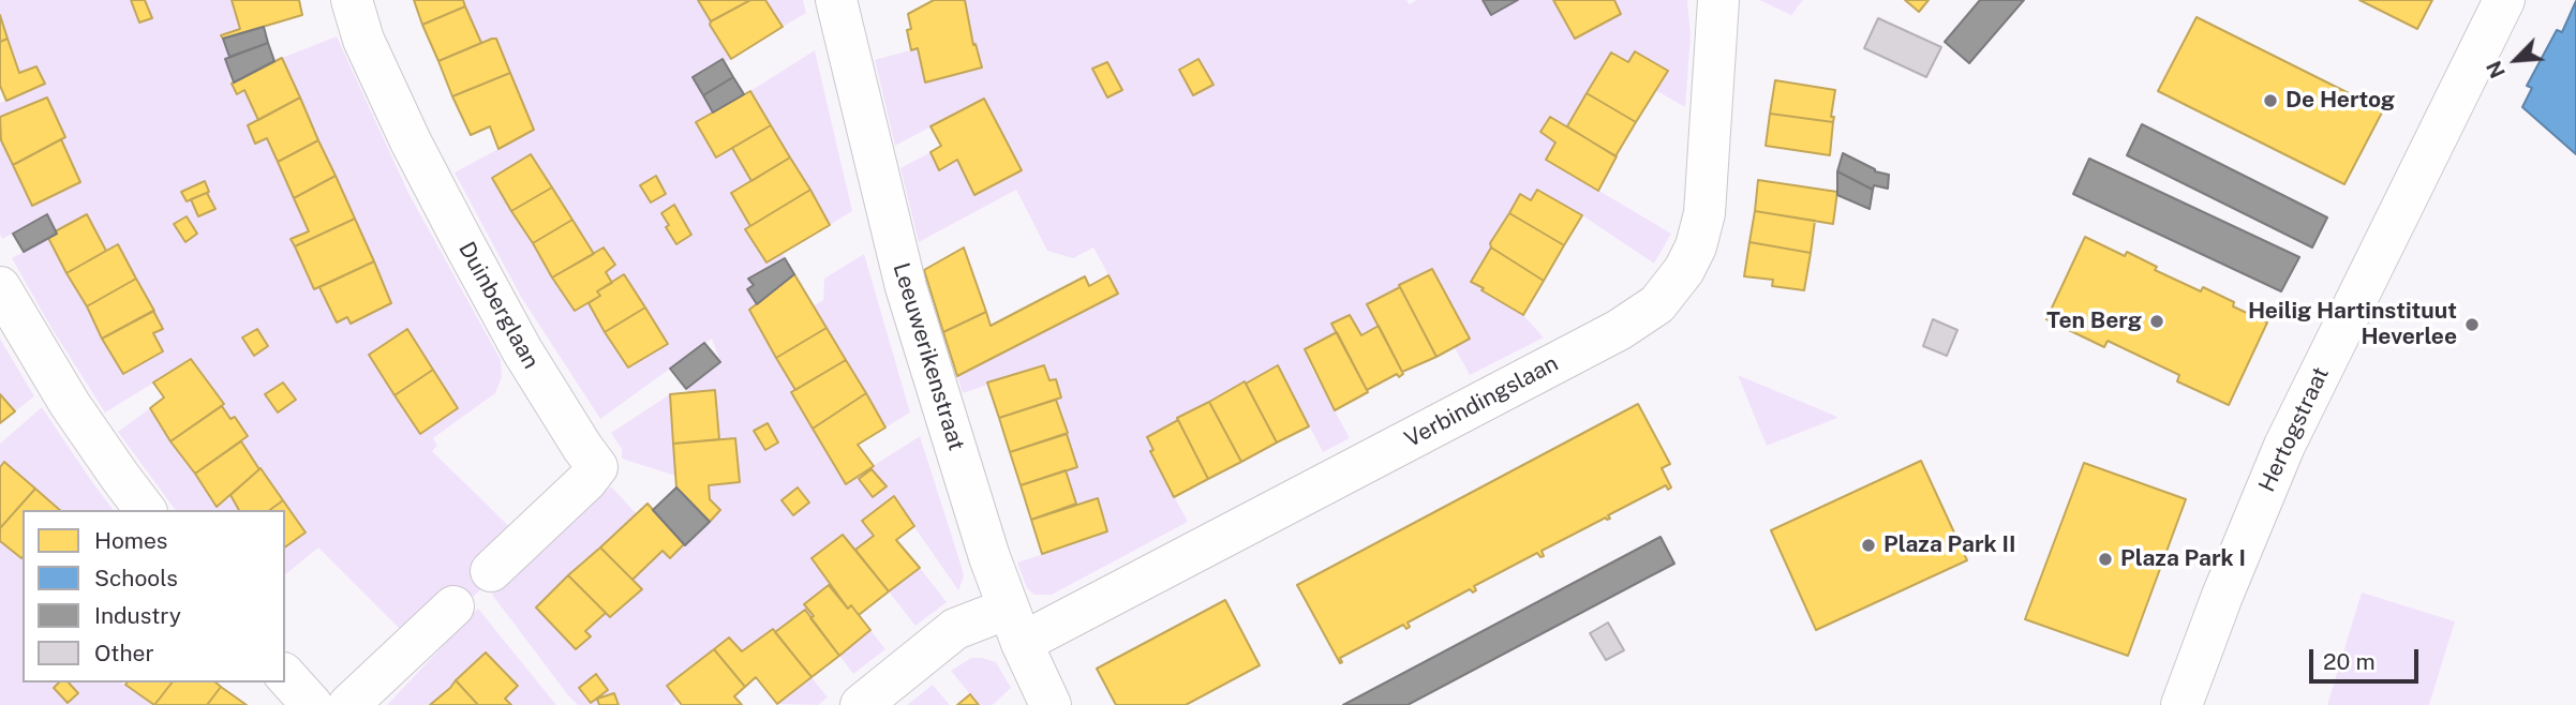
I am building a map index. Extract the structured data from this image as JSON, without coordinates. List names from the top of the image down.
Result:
{
  "streets": {
    "street": [
      "Duinberglaan",
      "Leeuwerikenstraat",
      "Verbindingslaan",
      "Hertogstraat"
    ]
  },
  "crossings": [
    ["Leeuwerikenstraat", "Verbindingslaan"]
  ],
  "places": [
    "De Hertog",
    "Ten Berg",
    "Heilig Hartinstituut Heverlee",
    "Plaza Park II",
    "Plaza Park I"
  ],
  "legend": [
    "Homes",
    "Schools",
    "Industry",
    "Other"
  ],
  "scale_bar": "20 m",
  "north": "bottom left"
}
